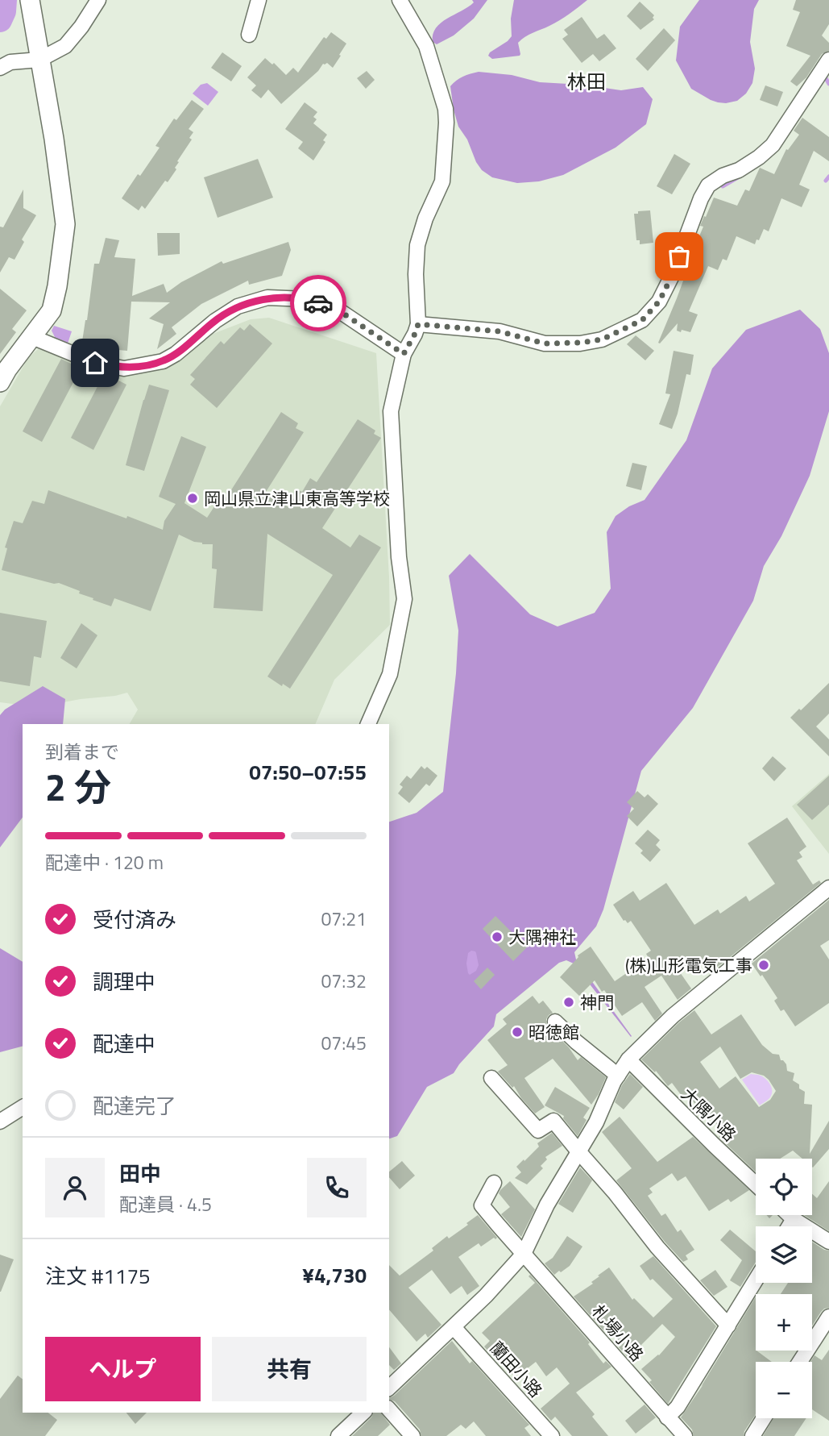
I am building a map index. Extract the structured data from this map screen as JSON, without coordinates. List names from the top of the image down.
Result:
{
  "streets": {
    "street": ["大隅小路", "札場小路", "蘭田小路"]
  },
  "districts": ["林田"],
  "places": [
    "岡山県立津山東高等学校",
    "大隅神社",
    "(株)山形電気工事",
    "神門",
    "昭徳館"
  ],
  "page": {
    "heading": ["2 分", "到着まで", "07:50–07:55"],
    "panel": [
      "田中",
      "配達員 · 4.5",
      "注文 #1175",
      "¥4,730"
    ],
    "bar": "配達中 · 120 m",
    "list": [
      ["受付済み", "07:21"],
      ["調理中", "07:32"],
      ["配達中", "07:45"],
      "配達完了"
    ],
    "map_buttons": ["+", "−"],
    "buttons": ["ヘルプ", "共有"]
  }
}
